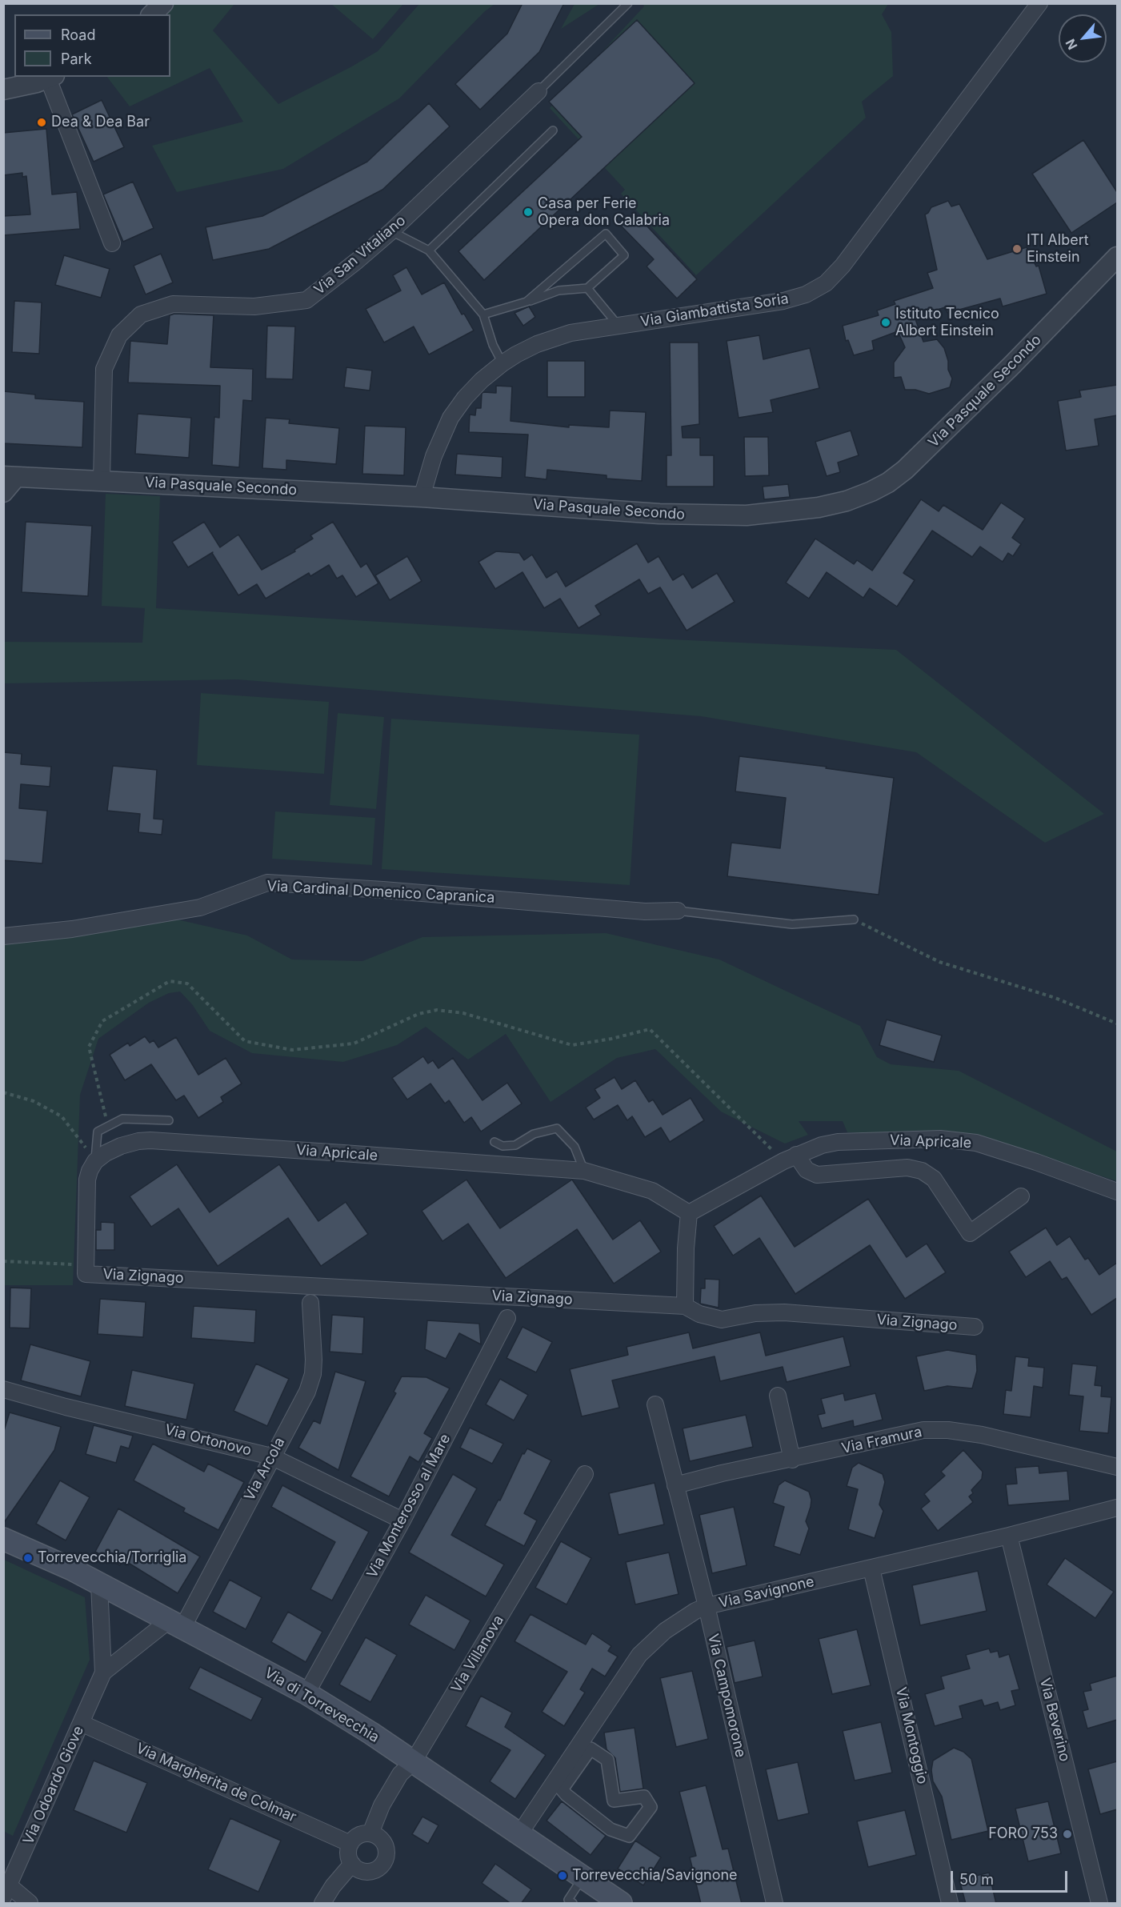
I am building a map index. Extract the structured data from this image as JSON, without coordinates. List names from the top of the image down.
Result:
{
  "streets": {
    "main road": ["Via di Torrevecchia"],
    "street": [
      "Via San Vitaliano",
      "Via Giambattista Soria",
      "Via Pasquale Secondo",
      "Via Cardinal Domenico Capranica",
      "Via Apricale",
      "Via Zignago",
      "Via Ortonovo",
      "Via Framura",
      "Via Arcola",
      "Via Monterosso al Mare",
      "Via Savignone",
      "Via Villanova",
      "Via Campomorone",
      "Via Beverino",
      "Via Montoggio",
      "Via Margherita de Colmar",
      "Via Odoardo Giove"
    ]
  },
  "crossings": [
    ["Via San Vitaliano", "Via Pasquale Secondo"],
    ["Via Giambattista Soria", "Via Pasquale Secondo"],
    ["Via Ortonovo", "Via Arcola"],
    ["Via Ortonovo", "Via Monterosso al Mare"],
    ["Via Framura", "Via Campomorone"],
    ["Via Arcola", "Via di Torrevecchia"],
    ["Via Arcola", "Via Odoardo Giove"],
    ["Via Monterosso al Mare", "Via di Torrevecchia"],
    ["Via Savignone", "Via Campomorone"],
    ["Via Savignone", "Via di Torrevecchia"],
    ["Via Savignone", "Via Beverino"],
    ["Via Savignone", "Via Montoggio"],
    ["Via Villanova", "Via di Torrevecchia"],
    ["Via Villanova", "Via Margherita de Colmar"],
    ["Via di Torrevecchia", "Via Odoardo Giove"],
    ["Via Margherita de Colmar", "Via Odoardo Giove"]
  ],
  "places": [
    "Dea & Dea Bar",
    "Casa per Ferie Opera don Calabria",
    "ITI Albert Einstein",
    "Istituto Tecnico Albert Einstein",
    "Torrevecchia/Torriglia",
    "FORO 753",
    "Torrevecchia/Savignone"
  ],
  "legend": ["Road", "Park"],
  "scale_bar": "50 m",
  "north": "bottom left"
}
